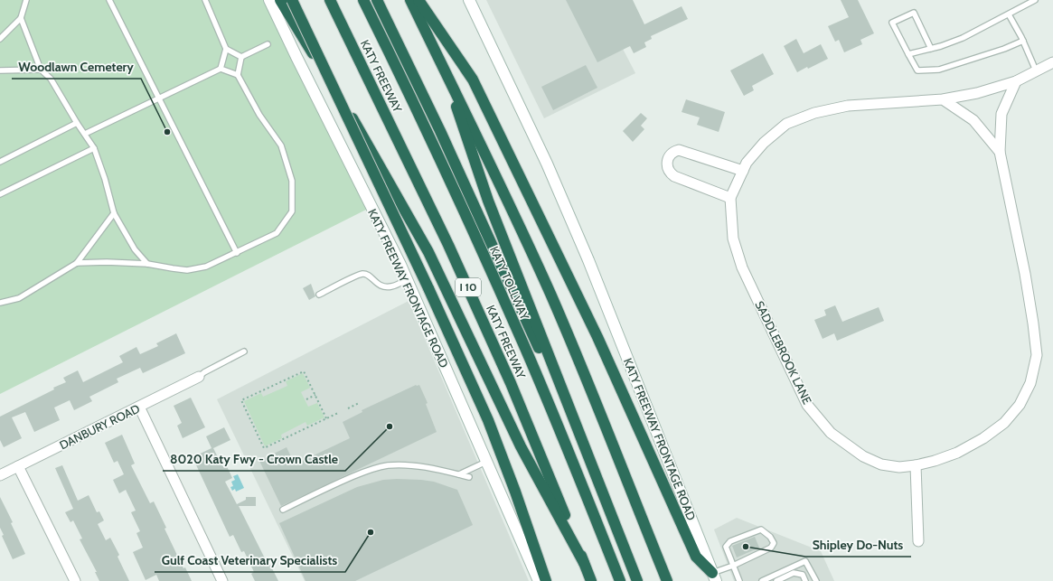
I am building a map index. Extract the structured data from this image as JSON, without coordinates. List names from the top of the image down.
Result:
{
  "streets": {
    "highway": ["KATY FREEWAY", "KATY TOLLWAY", "I 10"],
    "main road": ["KATY FREEWAY FRONTAGE ROAD"],
    "street": ["SADDLEBROOK LANE", "DANBURY ROAD"]
  },
  "places": [
    "Woodlawn Cemetery",
    "8020 Katy Fwy - Crown Castle",
    "Gulf Coast Veterinary Specialists",
    "Shipley Do-Nuts"
  ]
}
